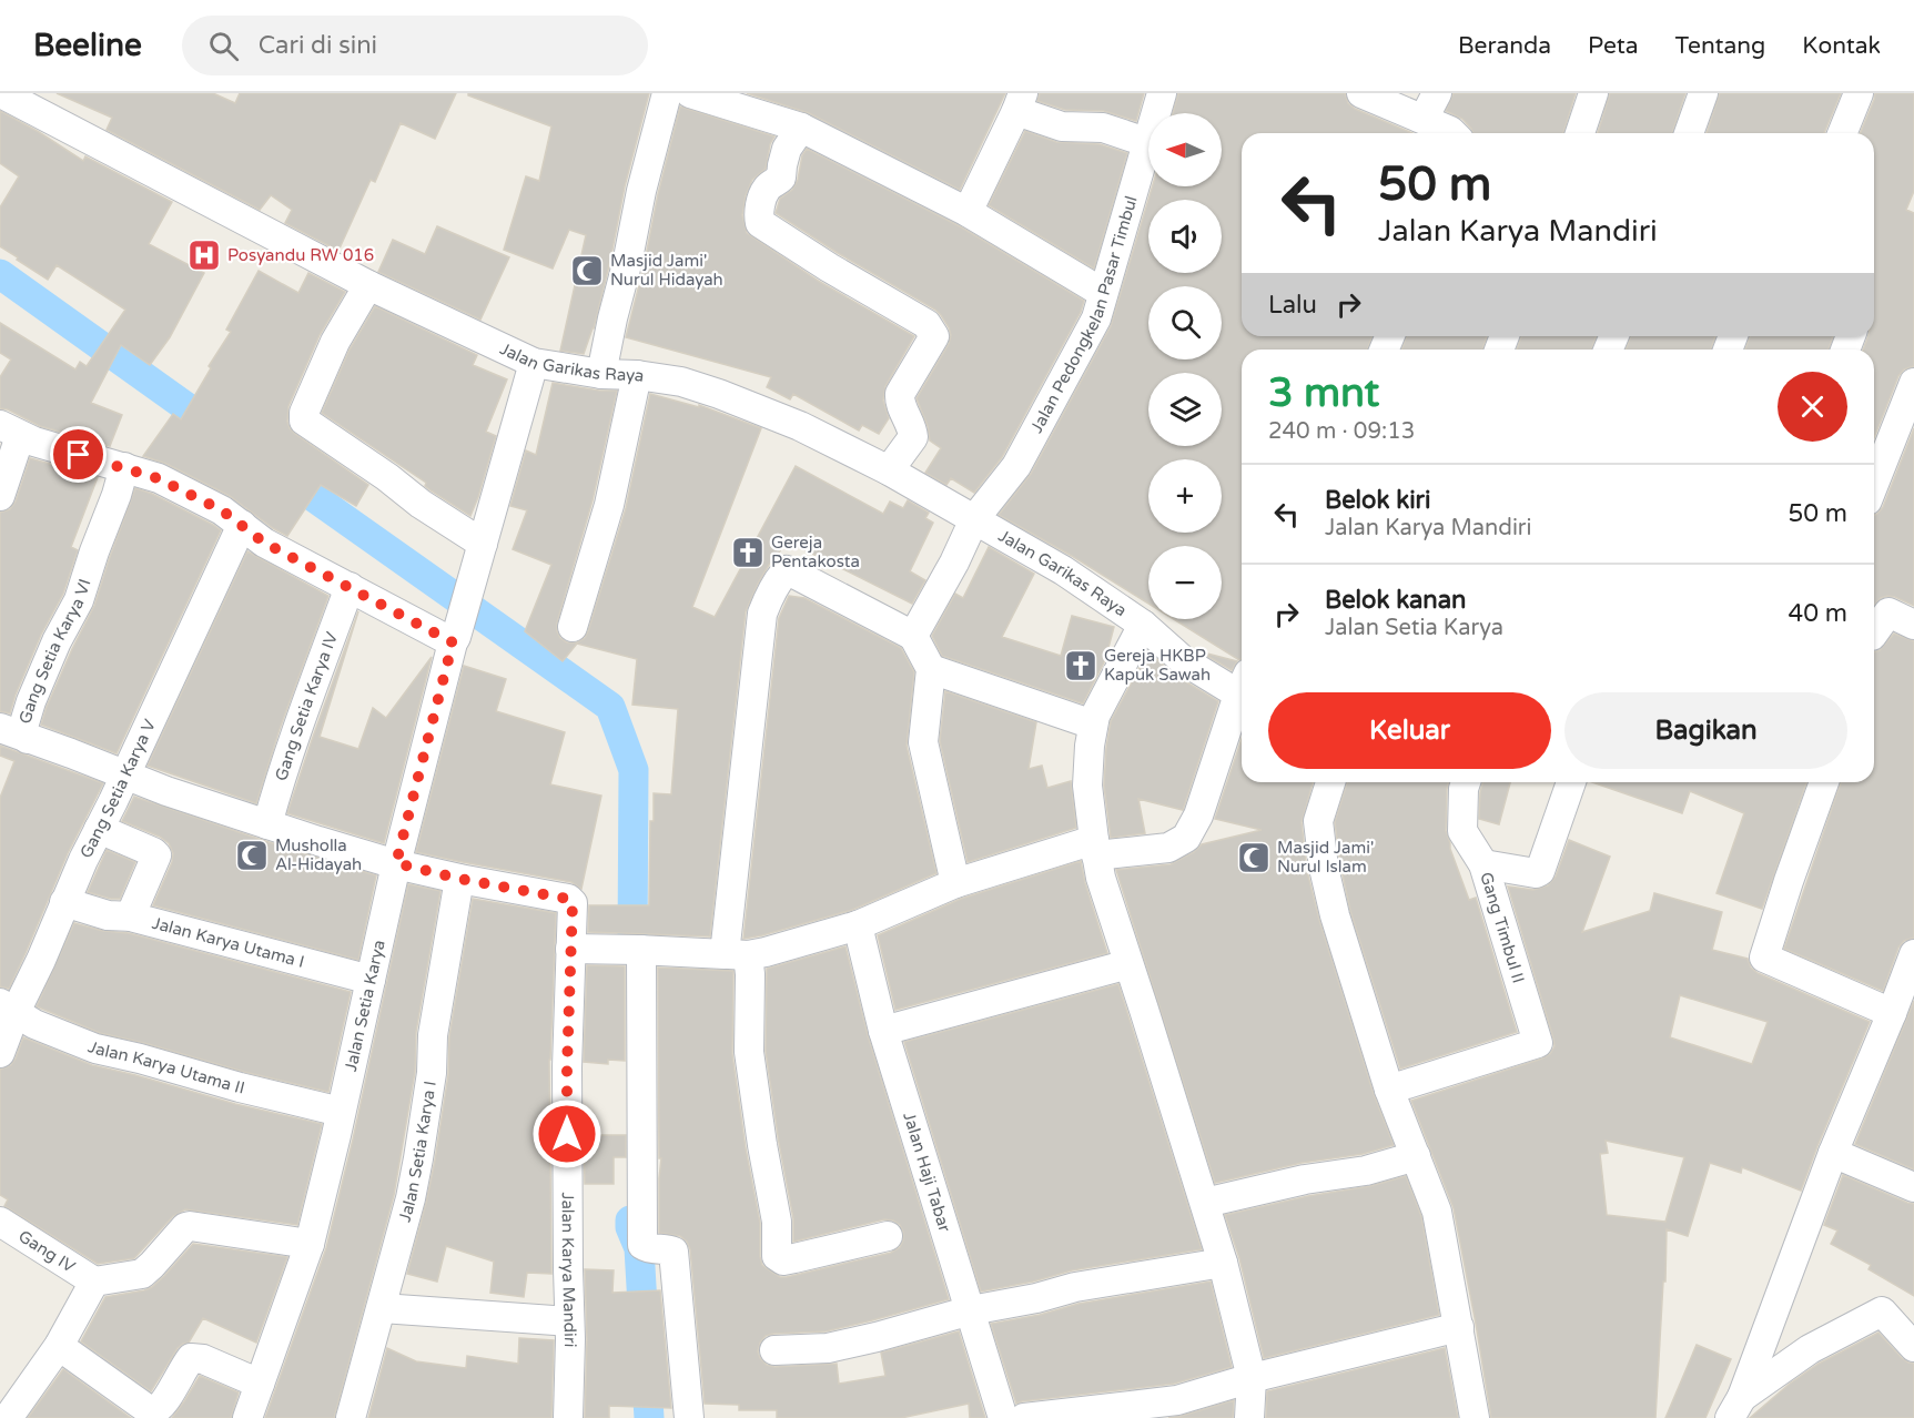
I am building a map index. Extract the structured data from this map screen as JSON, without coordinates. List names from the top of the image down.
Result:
{
  "streets": {
    "street": [
      "Jalan Pedongkelan Pasar Timbul",
      "Jalan Garikas Raya",
      "Gang Setia Karya VI",
      "Gang Setia Karya IV",
      "Gang Setia Karya V",
      "Gang Timbul II",
      "Jalan Karya Utama I",
      "Jalan Setia Karya",
      "Jalan Karya Utama II",
      "Jalan Setia Karya I",
      "Jalan Haji Tabar",
      "Gang IV",
      "Jalan Karya Mandiri"
    ]
  },
  "crossings": [
    ["Jalan Pedongkelan Pasar Timbul", "Jalan Garikas Raya"],
    ["Jalan Garikas Raya", "Jalan Setia Karya"],
    ["Gang Setia Karya VI", "Gang Setia Karya IV"],
    ["Gang Setia Karya VI", "Gang Setia Karya V"],
    ["Gang Setia Karya VI", "Jalan Karya Mandiri"],
    ["Gang Setia Karya IV", "Jalan Karya Mandiri"],
    ["Gang Setia Karya V", "Jalan Karya Utama I"],
    ["Gang Setia Karya V", "Jalan Karya Utama II"],
    ["Jalan Karya Utama I", "Jalan Setia Karya"],
    ["Jalan Setia Karya", "Jalan Karya Utama II"],
    ["Jalan Setia Karya", "Jalan Karya Mandiri"],
    ["Jalan Setia Karya I", "Jalan Karya Mandiri"]
  ],
  "places": {
    "hospital": ["Posyandu RW 016"],
    "mosque": ["Masjid Jami' Nurul Hidayah", "Musholla Al-Hidayah", "Masjid Jami' Nurul Islam"],
    "church": ["Gereja Pentakosta", "Gereja HKBP Kapuk Sawah"]
  },
  "north": "left",
  "page": {
    "header": "Beeline",
    "search": "Cari di sini",
    "nav": [
      "Beranda",
      "Peta",
      "Tentang",
      "Kontak"
    ],
    "map_buttons": ["+", "−"],
    "turn": ["50 m", "Jalan Karya Mandiri"],
    "then": "Lalu",
    "heading": ["3 mnt", "240 m · 09:13"],
    "list": [
      {
        "name": "Belok kiri",
        "note": "Jalan Karya Mandiri",
        "value": "50 m"
      },
      {
        "name": "Belok kanan",
        "note": "Jalan Setia Karya",
        "value": "40 m"
      }
    ],
    "buttons": ["Keluar", "Bagikan"]
  }
}
